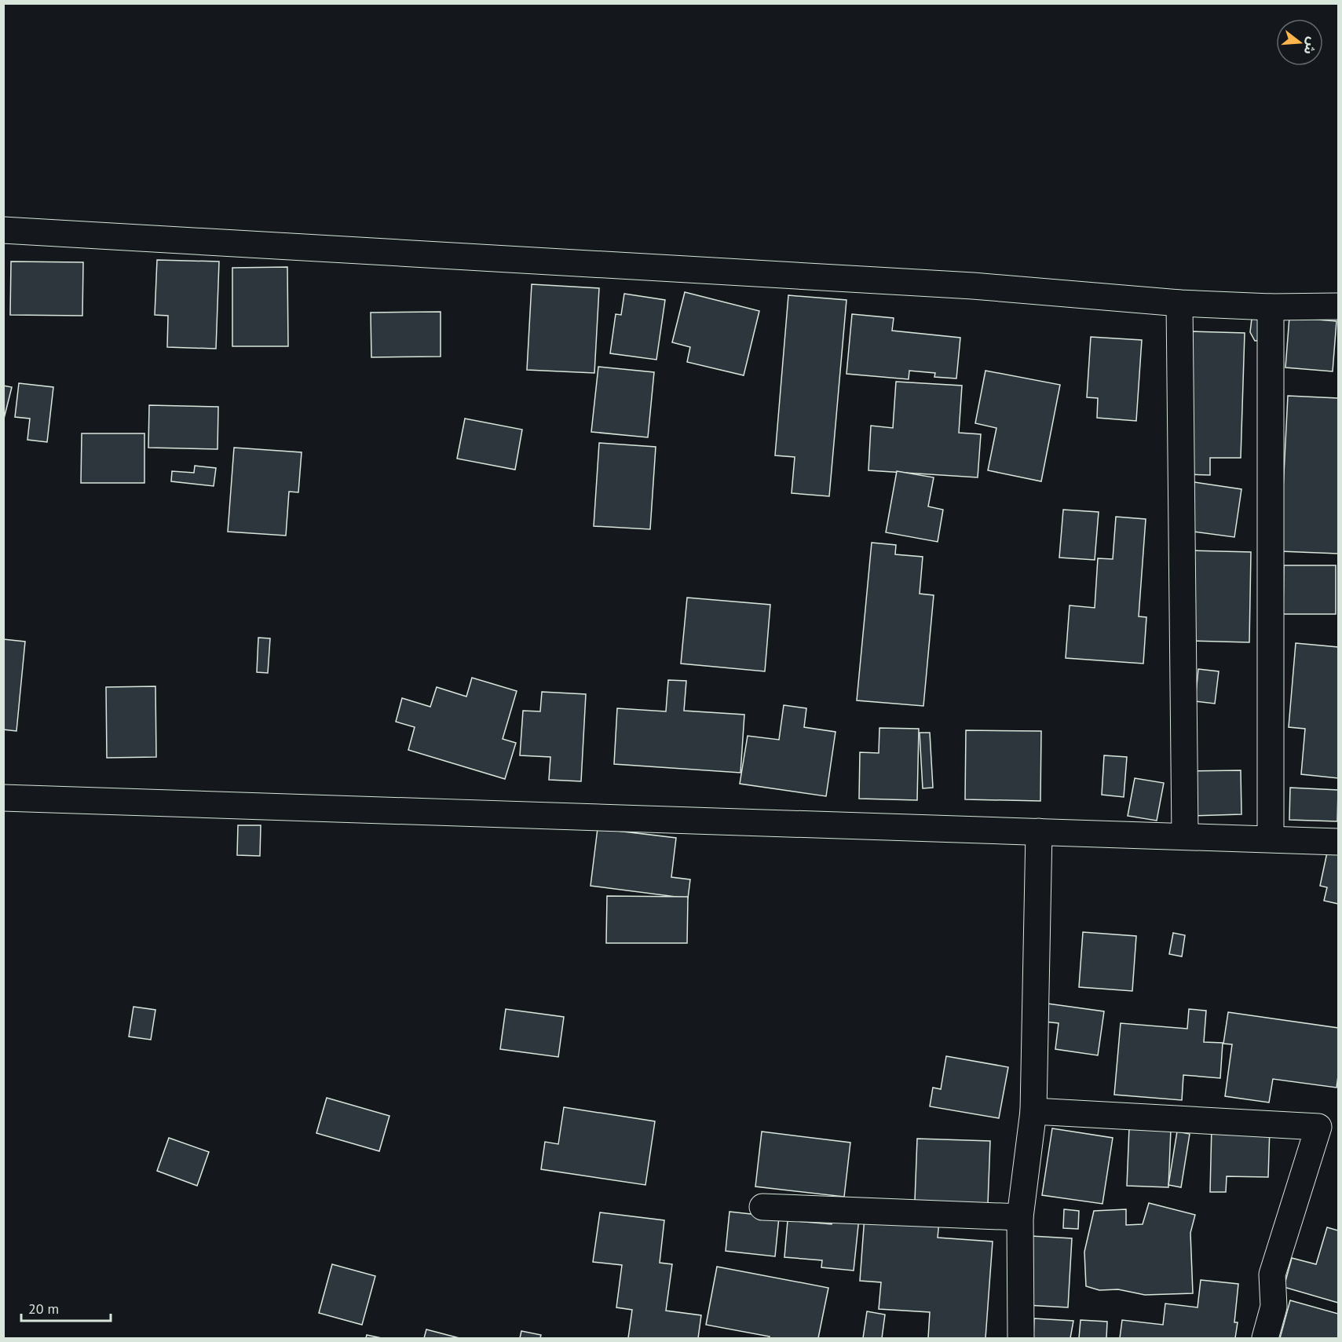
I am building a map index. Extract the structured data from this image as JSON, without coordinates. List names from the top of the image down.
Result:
{
  "scale_bar": "20 m",
  "north": "right"
}
